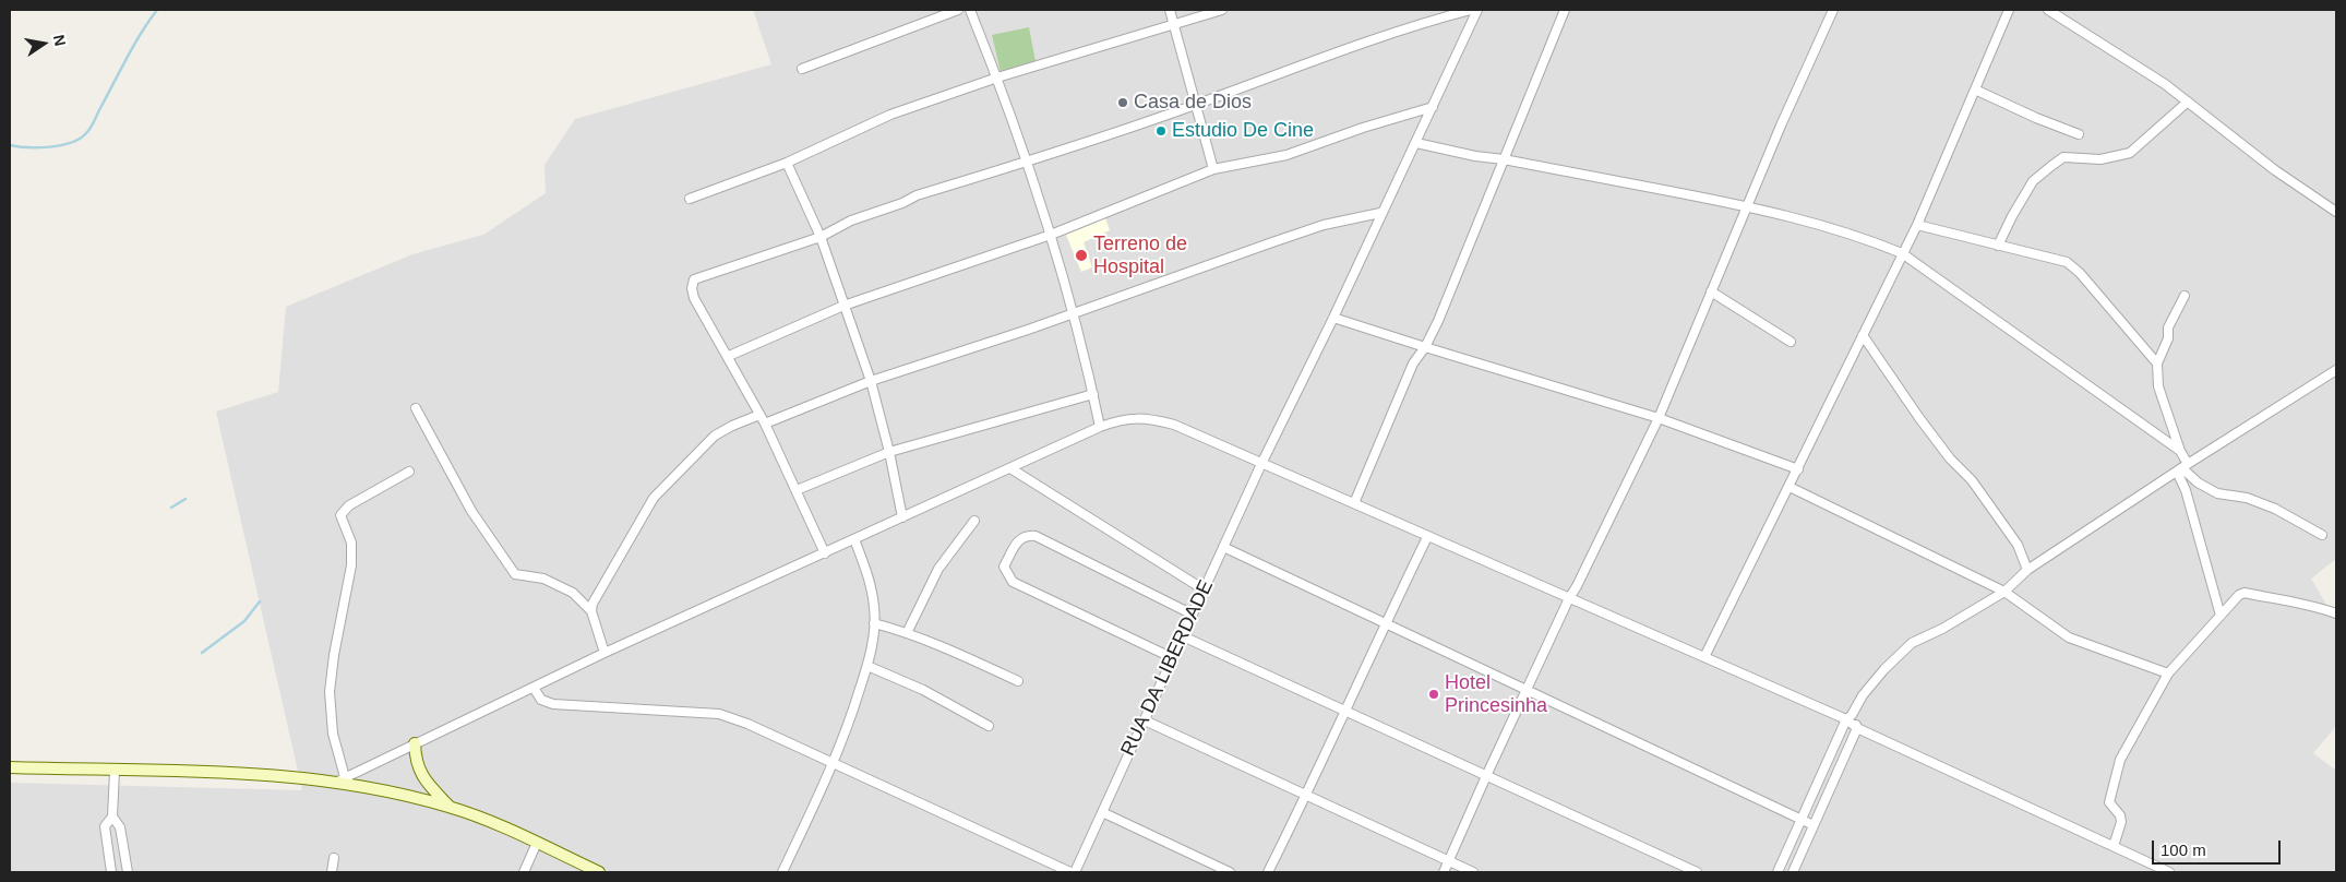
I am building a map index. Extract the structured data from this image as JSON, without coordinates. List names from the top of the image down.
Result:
{
  "streets": {
    "street": ["RUA DA LIBERDADE"]
  },
  "places": [
    "Casa de Dios",
    "Estudio De Cine",
    "Terreno de Hospital",
    "Hotel Princesinha"
  ],
  "scale_bar": "100 m",
  "north": "right"
}
